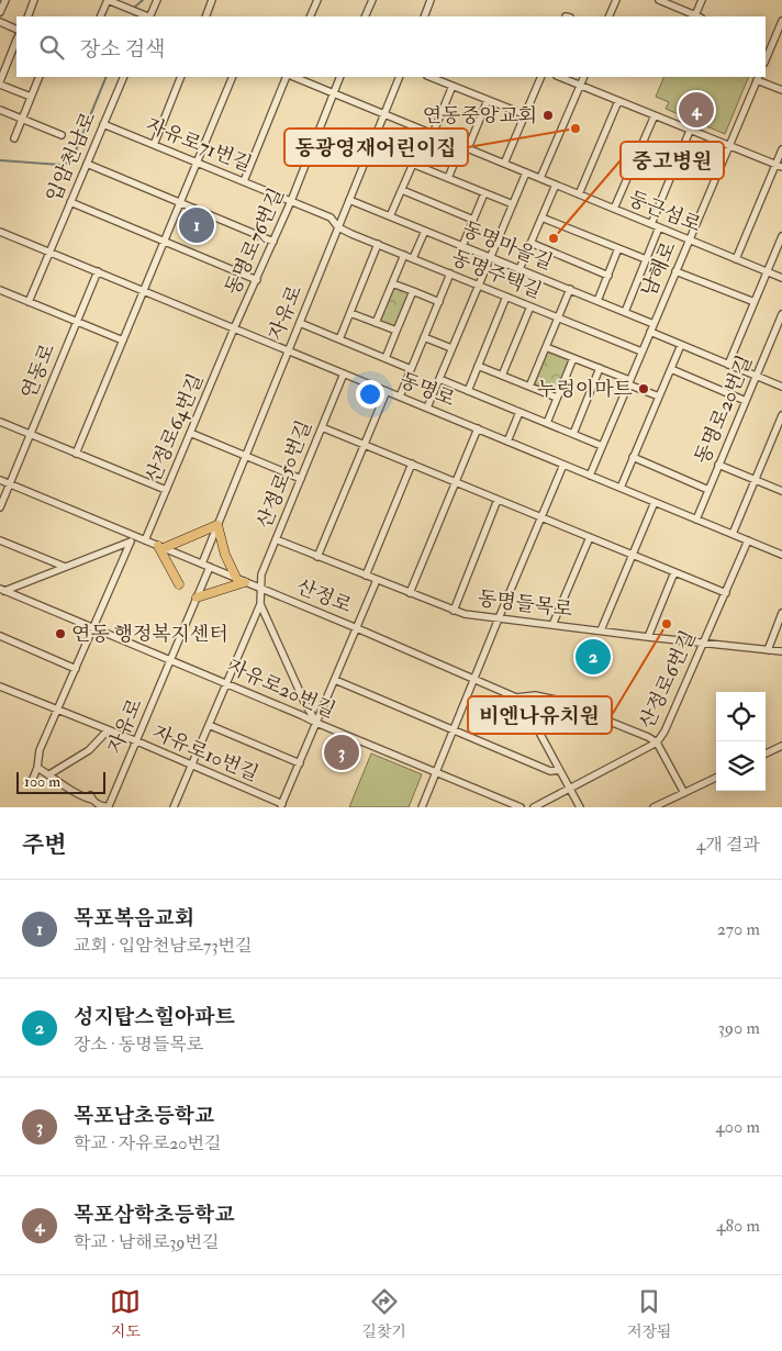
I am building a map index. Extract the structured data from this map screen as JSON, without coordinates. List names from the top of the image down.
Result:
{
  "streets": {
    "street": [
      "자유로71번길",
      "입암천남로",
      "둥근섬로",
      "동명로76번길",
      "동명마을길",
      "남해로",
      "동명주택길",
      "자유로",
      "연동로",
      "동명로",
      "동명로20번길",
      "산정로64번길",
      "산정로50번길",
      "산정로",
      "동명들목로",
      "산정로6번길",
      "자유로20번길",
      "자유로10번길"
    ]
  },
  "crossings": [
    ["자유로71번길", "입암천남로"],
    ["자유로71번길", "동명로76번길"],
    ["자유로71번길", "동명주택길"],
    ["자유로71번길", "자유로"],
    ["입암천남로", "동명로"],
    ["둥근섬로", "동명로76번길"],
    ["둥근섬로", "남해로"],
    ["둥근섬로", "자유로"],
    ["동명로76번길", "동명로"],
    ["동명로76번길", "산정로64번길"],
    ["동명마을길", "남해로"],
    ["동명마을길", "자유로"],
    ["남해로", "동명주택길"],
    ["남해로", "동명로"],
    ["동명주택길", "자유로"],
    ["자유로", "동명로"],
    ["자유로", "산정로"],
    ["자유로", "자유로20번길"],
    ["자유로", "자유로10번길"],
    ["연동로", "동명로"],
    ["연동로", "산정로"],
    ["동명로", "동명로20번길"],
    ["동명로", "산정로64번길"],
    ["동명로", "산정로50번길"],
    ["동명로", "산정로6번길"],
    ["산정로64번길", "산정로"],
    ["산정로50번길", "산정로"],
    ["산정로50번길", "동명들목로"],
    ["산정로", "산정로6번길"],
    ["동명들목로", "산정로6번길"]
  ],
  "places": [
    "연동중앙교회",
    "동광영재어린이집",
    "중고병원",
    "누렁이마트",
    "비엔나유치원",
    "연동 행정복지센터"
  ],
  "scale_bar": "100 m",
  "page": {
    "search": "장소 검색",
    "pins": [
      "4",
      "1",
      "2",
      "3"
    ],
    "scale": "100 m",
    "heading": ["주변", "4개 결과"],
    "list": [
      {
        "mark": "1",
        "name": "목포복음교회",
        "note": "교회 · 입암천남로73번길",
        "value": "270 m"
      },
      {
        "mark": "2",
        "name": "성지탑스힐아파트",
        "note": "장소 · 동명들목로",
        "value": "390 m"
      },
      {
        "mark": "3",
        "name": "목포남초등학교",
        "note": "학교 · 자유로20번길",
        "value": "400 m"
      },
      {
        "mark": "4",
        "name": "목포삼학초등학교",
        "note": "학교 · 남해로39번길",
        "value": "480 m"
      }
    ],
    "nav": ["지도", "길찾기", "저장됨"]
  }
}
